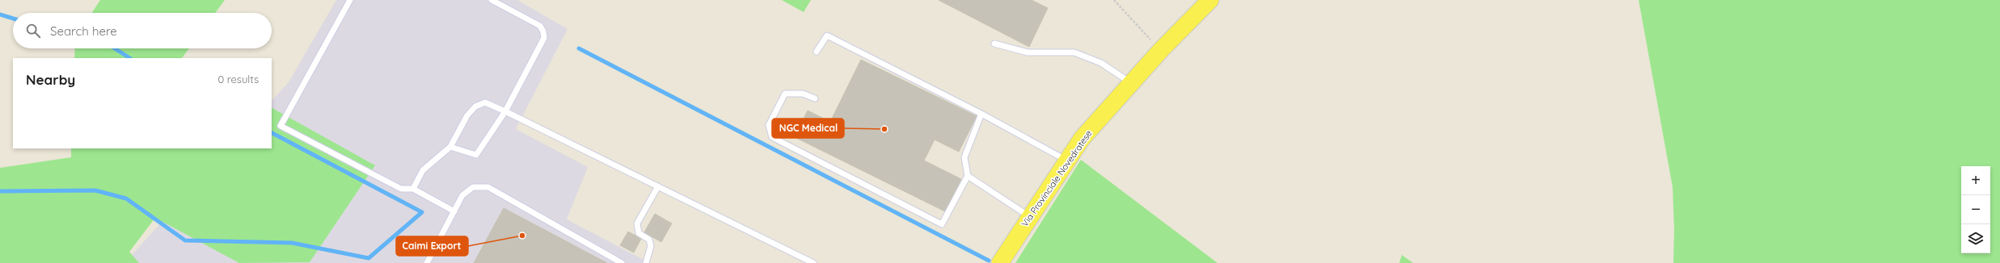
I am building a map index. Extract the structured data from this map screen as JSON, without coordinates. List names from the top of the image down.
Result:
{
  "streets": {
    "main road": ["Via Provinciale Novedratese"]
  },
  "places": ["NGC Medical", "Caimi Export"],
  "page": {
    "search": "Search here",
    "heading": ["Nearby", "0 results"],
    "map_buttons": ["+", "−"]
  }
}
